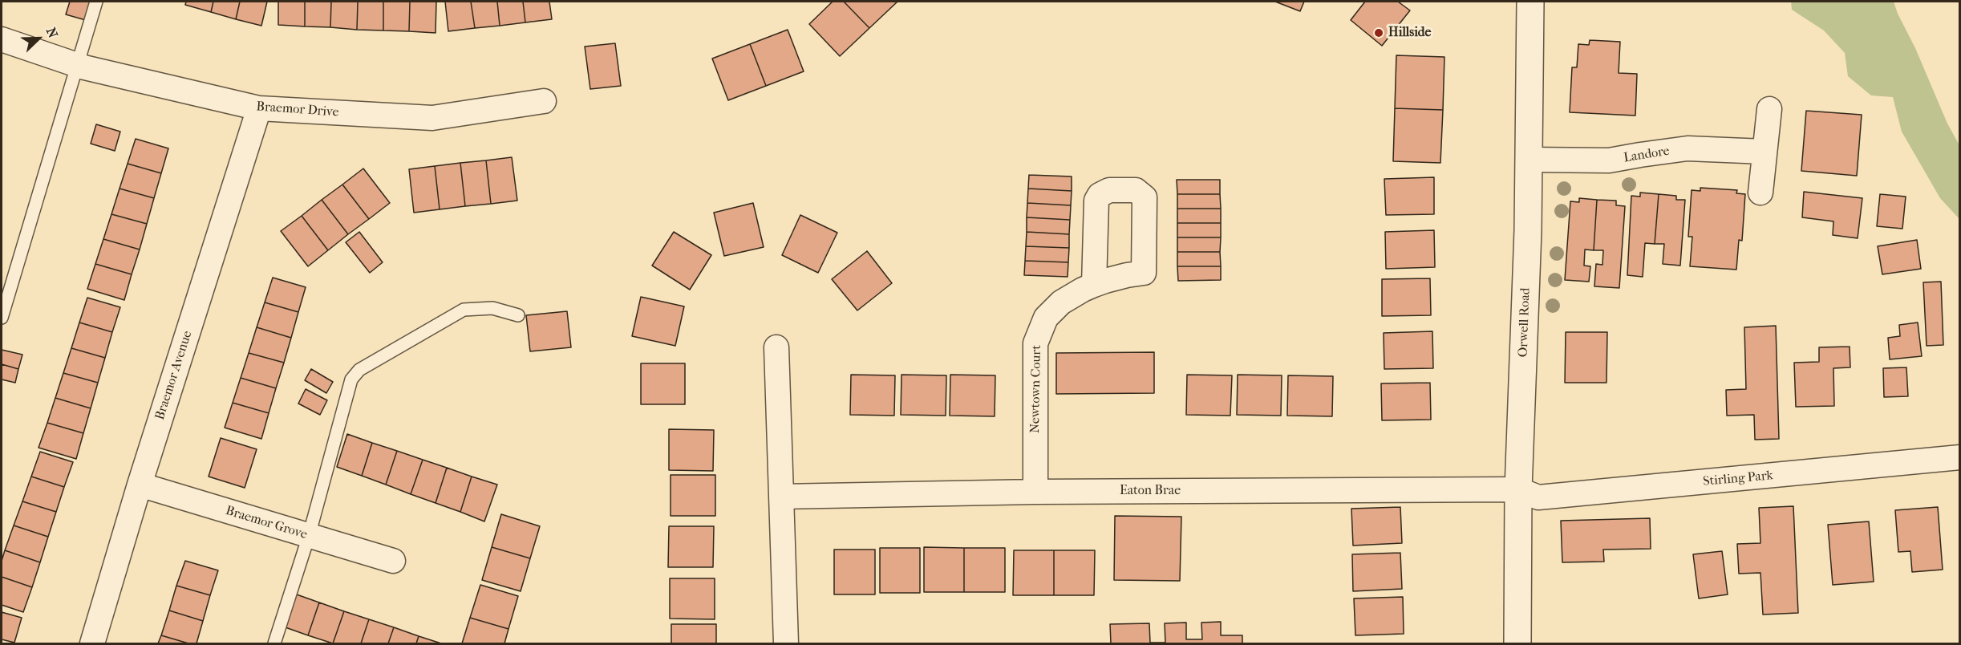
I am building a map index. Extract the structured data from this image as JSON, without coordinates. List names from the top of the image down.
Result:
{
  "streets": {
    "street": [
      "Braemor Drive",
      "Landore",
      "Orwell Road",
      "Braemor Avenue",
      "Newtown Court",
      "Stirling Park",
      "Eaton Brae",
      "Braemor Grove"
    ]
  },
  "crossings": [
    ["Braemor Drive", "Braemor Avenue"],
    ["Landore", "Orwell Road"],
    ["Orwell Road", "Stirling Park"],
    ["Orwell Road", "Eaton Brae"],
    ["Braemor Avenue", "Braemor Grove"],
    ["Newtown Court", "Eaton Brae"],
    ["Stirling Park", "Eaton Brae"]
  ],
  "places": ["Hillside"],
  "north": "top right"
}
